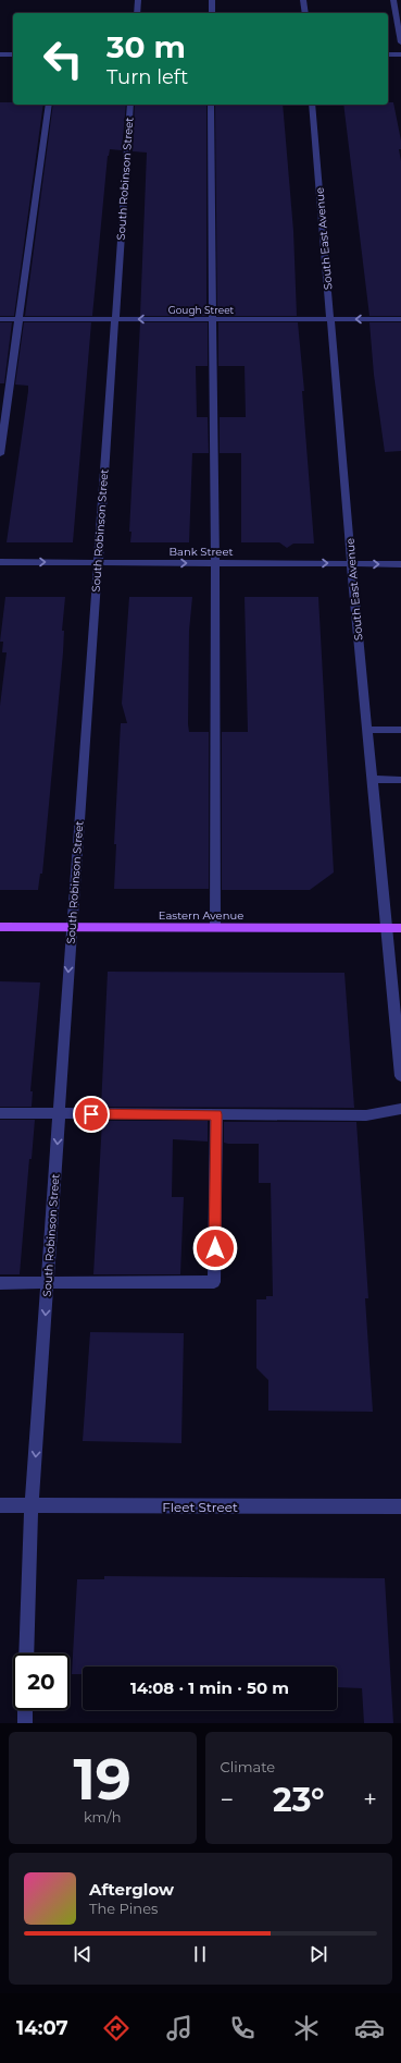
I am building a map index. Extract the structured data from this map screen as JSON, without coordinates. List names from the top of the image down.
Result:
{
  "streets": {
    "main road": ["Eastern Avenue"],
    "street": [
      "South Robinson Street",
      "South East Avenue",
      "Gough Street",
      "Bank Street",
      "Fleet Street"
    ]
  },
  "crossings": [
    ["South Robinson Street", "Gough Street"],
    ["South Robinson Street", "Bank Street"],
    ["South Robinson Street", "Eastern Avenue"],
    ["South Robinson Street", "Fleet Street"],
    ["South East Avenue", "Gough Street"],
    ["South East Avenue", "Bank Street"],
    ["South East Avenue", "Eastern Avenue"]
  ],
  "one_way": ["South Robinson Street", "Gough Street", "Bank Street"],
  "page": {
    "turn": ["30 m", "Turn left"],
    "limit": "20",
    "trip": "14:08 · 1 min · 50 m",
    "tile": [
      ["19", "km/h"],
      "Climate"
    ],
    "heat": ["−", "23°", "+"],
    "song": ["Afterglow", "The Pines"],
    "tabs": "14:07"
  }
}
